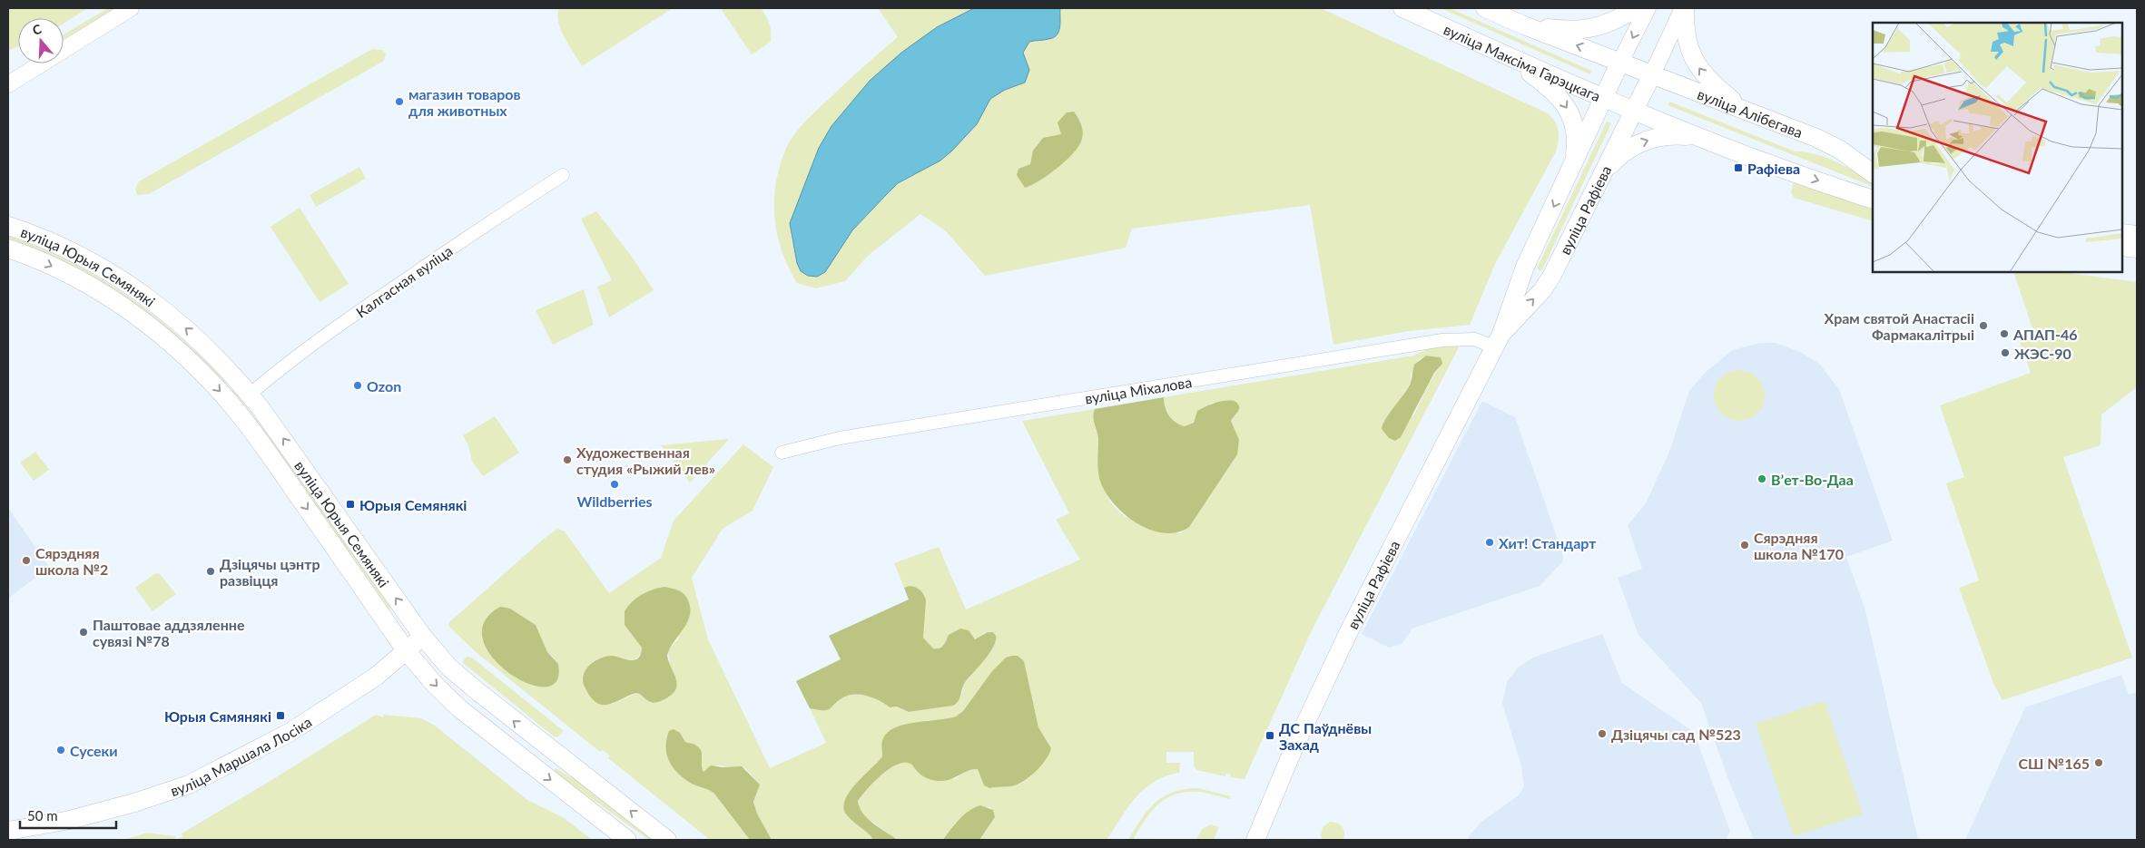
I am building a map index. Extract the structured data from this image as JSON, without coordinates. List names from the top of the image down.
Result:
{
  "streets": {
    "main road": [
      "вуліца Максіма Гарэцкага",
      "вуліца Алібегава",
      "вуліца Рафіева",
      "вуліца Юрыя Семянякі",
      "вуліца Маршала Лосіка"
    ],
    "street": ["Калгасная вуліца", "вуліца Міхалова"]
  },
  "crossings": [
    ["вуліца Максіма Гарэцкага", "вуліца Рафіева"],
    ["вуліца Алібегава", "вуліца Рафіева"],
    ["вуліца Рафіева", "вуліца Міхалова"],
    ["вуліца Юрыя Семянякі", "Калгасная вуліца"],
    ["вуліца Юрыя Семянякі", "вуліца Маршала Лосіка"]
  ],
  "places": {
    "other": [
      "магазин товаров для животных",
      "Храм святой Анастасіі Фармакалітрыі",
      "АПАП-46",
      "ЖЭС-90",
      "Ozon",
      "Художественная студия «Рыжий лев»",
      "Вʼет-Во-Даа",
      "Wildberries",
      "Хит! Стандарт",
      "Сярэдняя школа №170",
      "Сярэдняя школа №2",
      "Дзіцячы цэнтр развіцця",
      "Паштовае аддзяленне сувязі №78",
      "Дзіцячы сад №523",
      "Сусеки",
      "СШ №165"
    ],
    "transit": [
      "Рафіева",
      "Юрыя Семянякі",
      "Юрыя Сямянякі",
      "ДС Паўднёвы Захад"
    ]
  },
  "scale_bar": "50 m",
  "north": "top"
}
